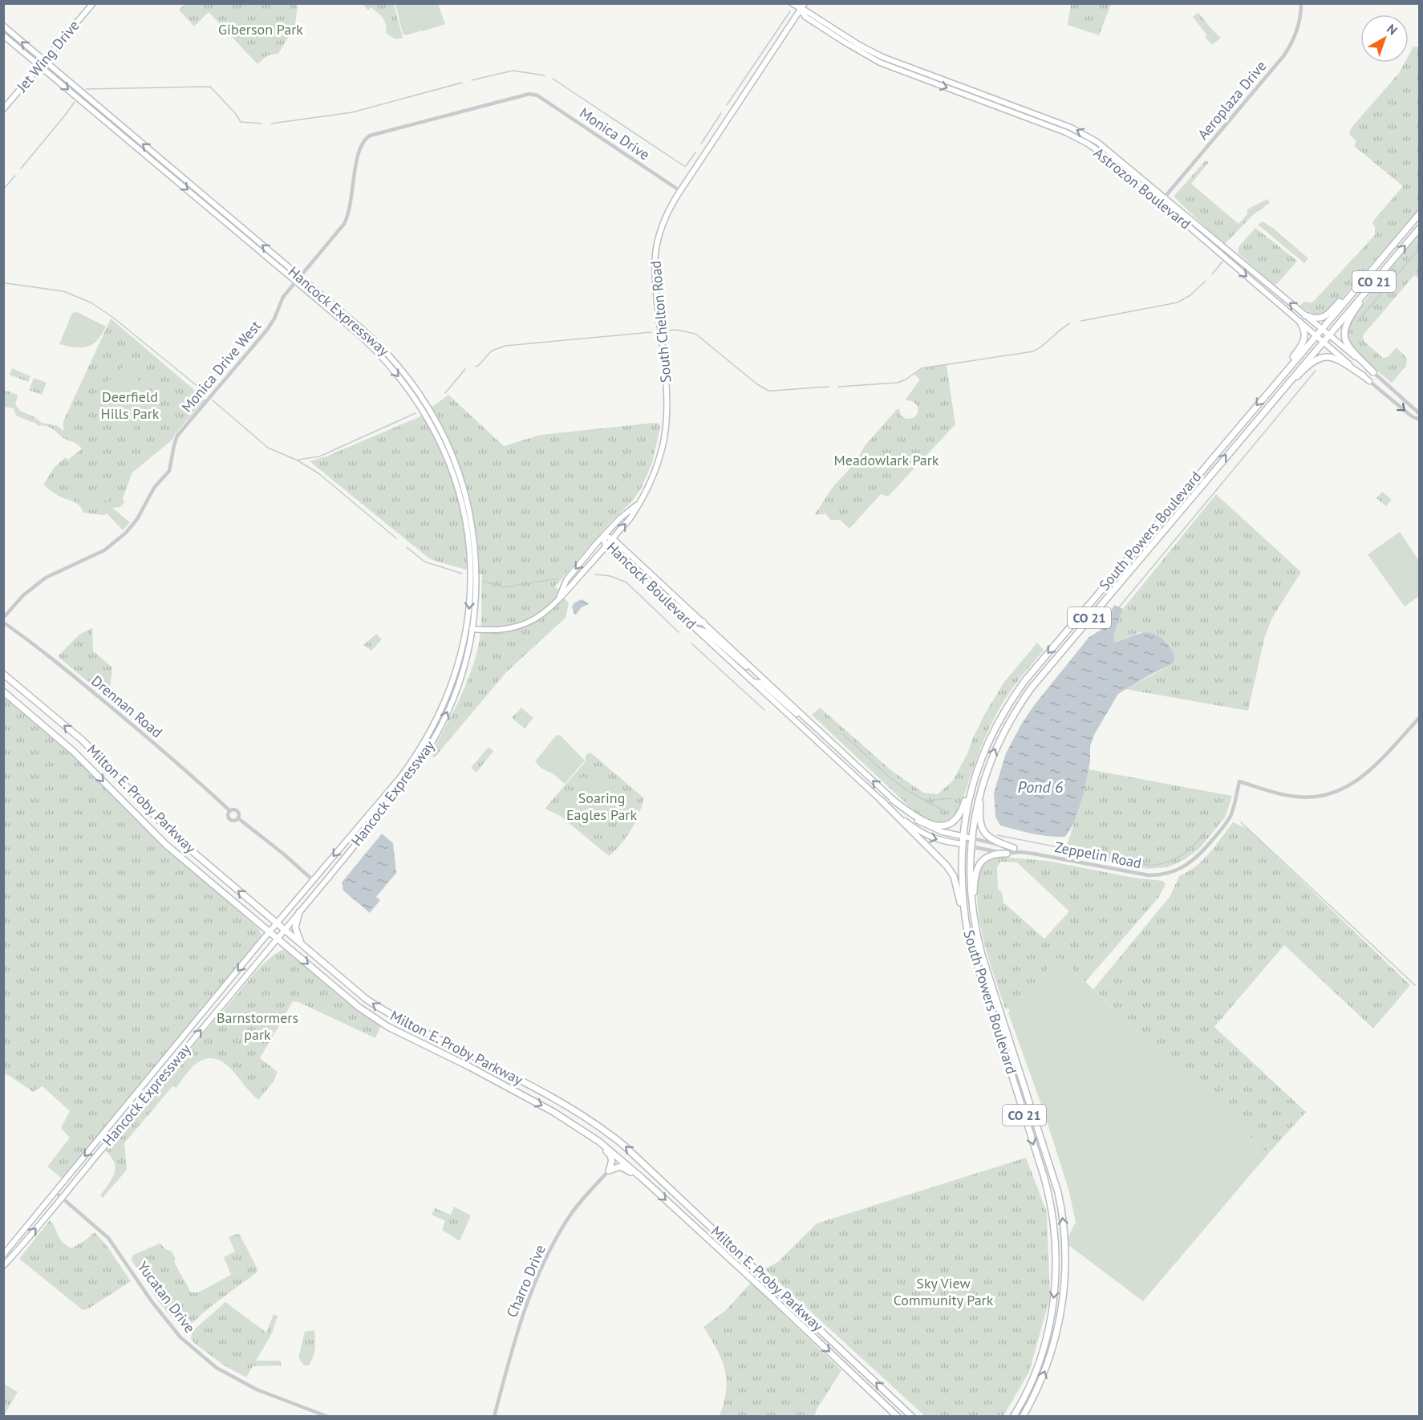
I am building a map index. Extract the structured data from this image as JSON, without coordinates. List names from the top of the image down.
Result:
{
  "streets": {
    "highway": ["CO 21", "South Powers Boulevard", "Milton E. Proby Parkway"],
    "main road": [
      "Jet Wing Drive",
      "Astrozon Boulevard",
      "Hancock Expressway",
      "South Chelton Road",
      "Hancock Boulevard"
    ],
    "street": [
      "Aeroplaza Drive",
      "Monica Drive",
      "Monica Drive West",
      "Drennan Road",
      "Zeppelin Road",
      "Charro Drive",
      "Yucatan Drive"
    ]
  },
  "crossings": [
    ["Jet Wing Drive", "Hancock Expressway"],
    ["Aeroplaza Drive", "Astrozon Boulevard"],
    ["Monica Drive", "South Chelton Road"],
    ["Monica Drive", "Monica Drive West"],
    ["Astrozon Boulevard", "South Chelton Road"],
    ["Astrozon Boulevard", "South Powers Boulevard"],
    ["Hancock Expressway", "South Chelton Road"],
    ["Hancock Expressway", "Monica Drive West"],
    ["Hancock Expressway", "Milton E. Proby Parkway"],
    ["Hancock Expressway", "Yucatan Drive"],
    ["South Chelton Road", "Hancock Boulevard"],
    ["South Powers Boulevard", "Hancock Boulevard"],
    ["South Powers Boulevard", "Zeppelin Road"],
    ["Hancock Boulevard", "Zeppelin Road"]
  ],
  "water": ["Pond 6"],
  "parks": [
    "Giberson Park",
    "Deerfield Hills Park",
    "Meadowlark Park",
    "Soaring Eagles Park",
    "Barnstormers park",
    "Sky View Community Park"
  ],
  "north": "top right"
}
